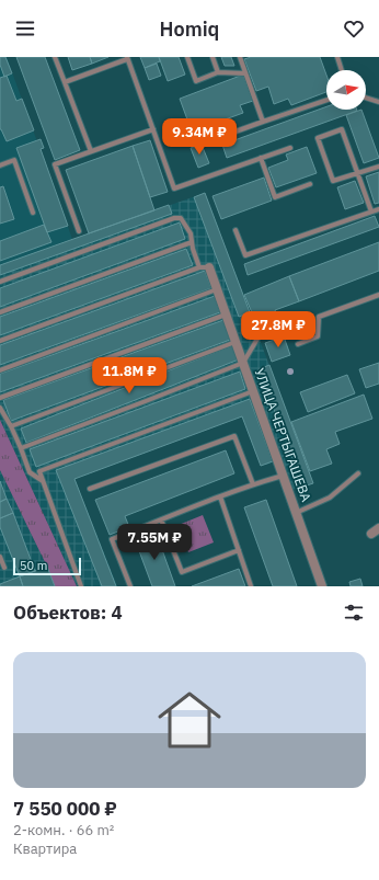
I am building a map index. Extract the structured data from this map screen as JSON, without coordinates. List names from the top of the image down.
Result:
{
  "streets": {
    "street": ["УЛИЦА ЧЕРТЫГАШЕВА"]
  },
  "scale_bar": "50 m",
  "north": "right",
  "page": {
    "header": "Homiq",
    "price": [
      "9.34M ₽",
      "27.8M ₽",
      "11.8M ₽",
      "7.55M ₽"
    ],
    "scale": "50 m",
    "heading": "Объектов: 4",
    "list": [
      {
        "name": "7 550 000 ₽",
        "note": "2-комн. · 66 m² · Квартира"
      }
    ]
  }
}
